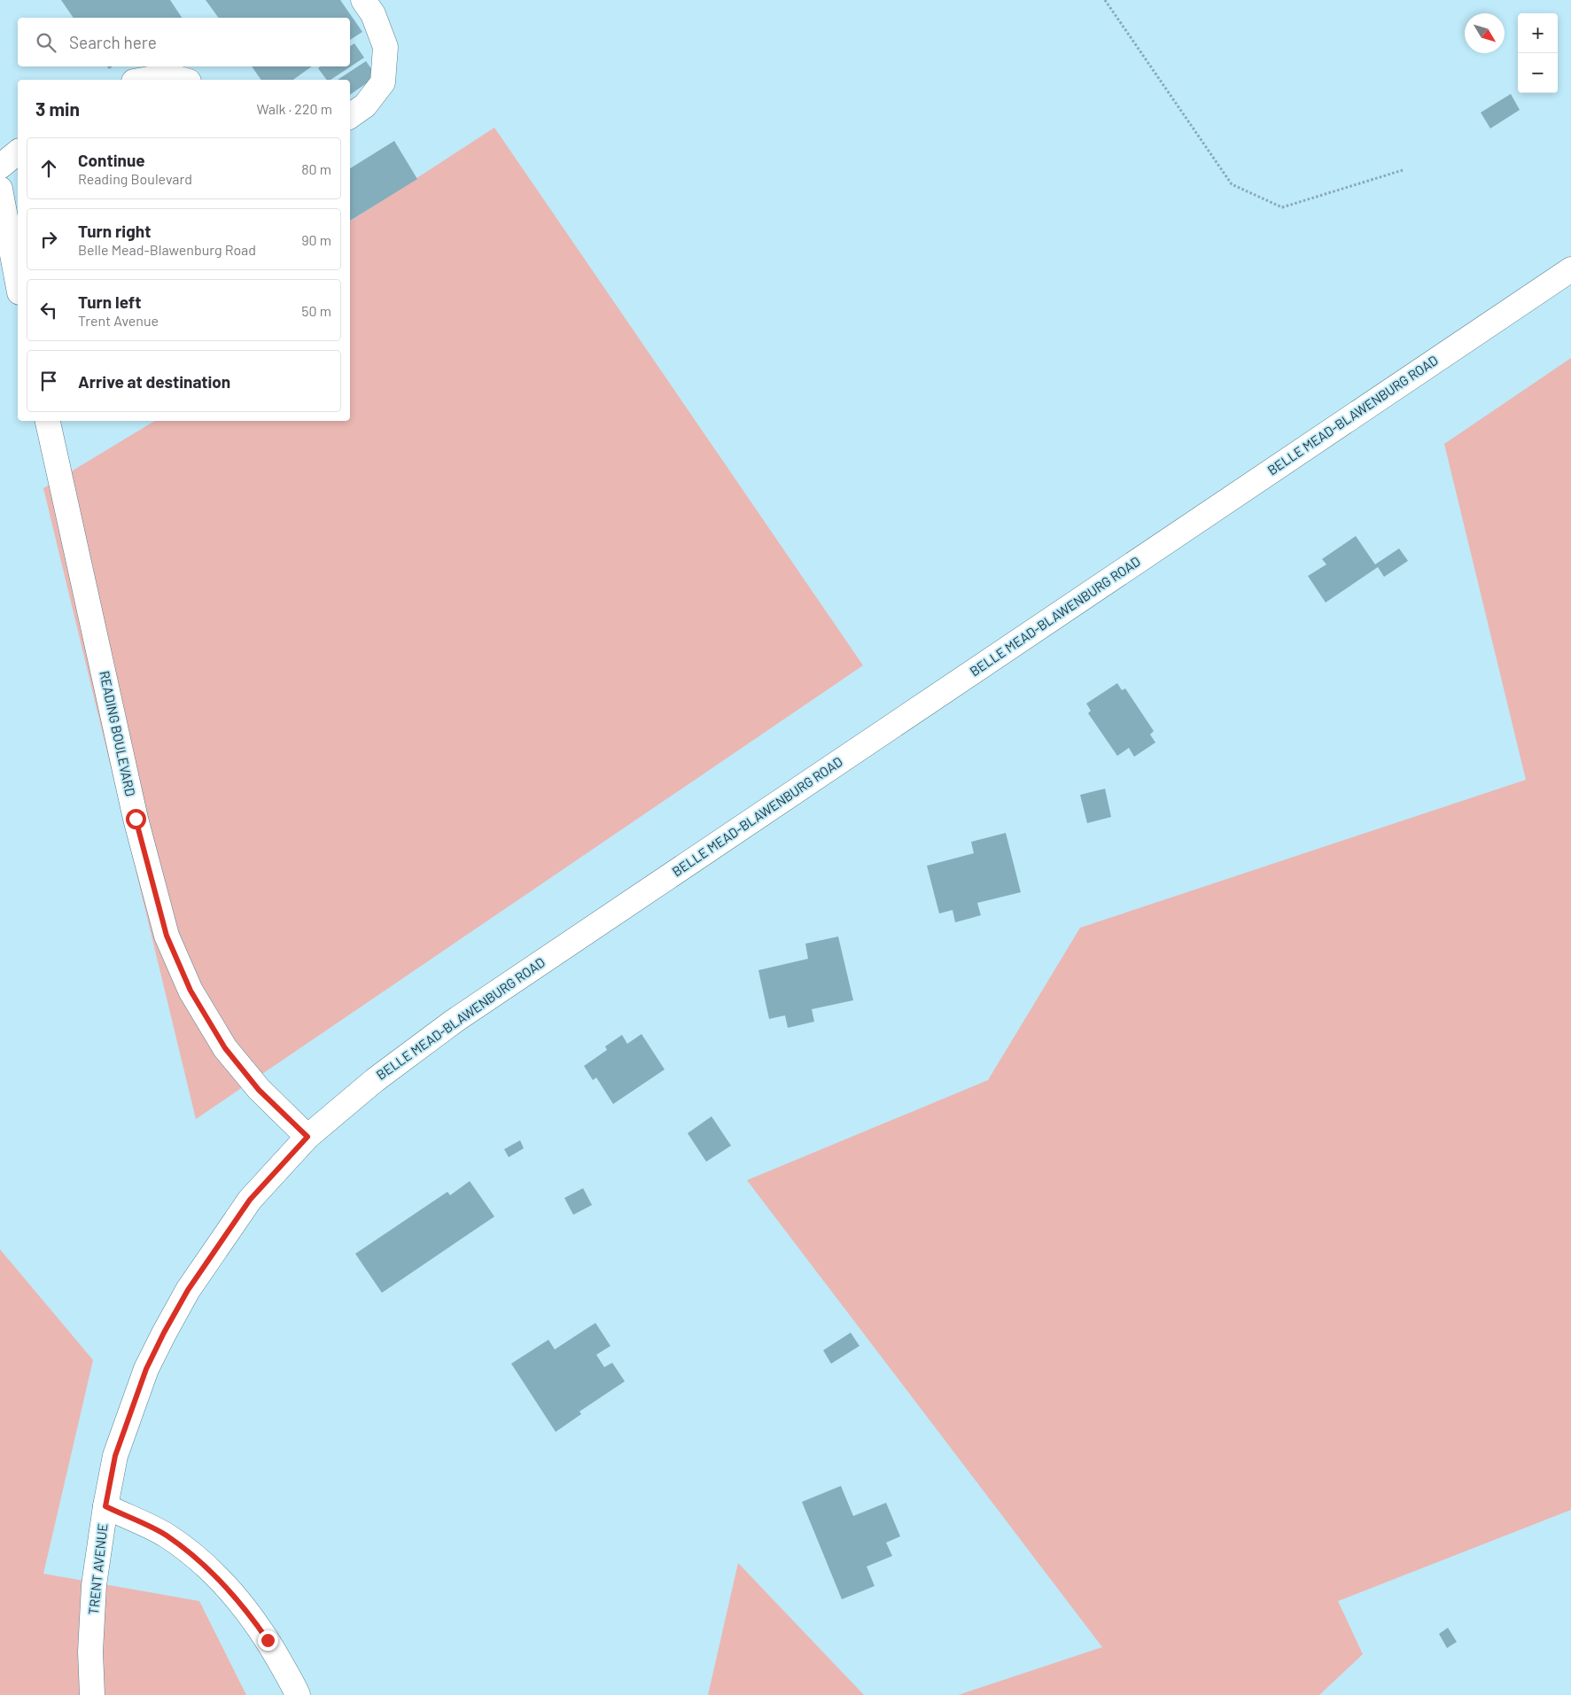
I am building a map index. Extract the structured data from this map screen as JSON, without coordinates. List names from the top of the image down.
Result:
{
  "streets": {
    "street": ["BELLE MEAD-BLAWENBURG ROAD", "READING BOULEVARD", "TRENT AVENUE"]
  },
  "crossings": [
    ["BELLE MEAD-BLAWENBURG ROAD", "READING BOULEVARD"],
    ["BELLE MEAD-BLAWENBURG ROAD", "TRENT AVENUE"]
  ],
  "north": "bottom right",
  "page": {
    "map_buttons": ["+", "−"],
    "search": "Search here",
    "heading": ["3 min", "Walk · 220 m"],
    "list": [
      ["Continue", "Reading Boulevard", "80 m"],
      ["Turn right", "Belle Mead-Blawenburg Road", "90 m"],
      ["Turn left", "Trent Avenue", "50 m"],
      "Arrive at destination"
    ]
  }
}
